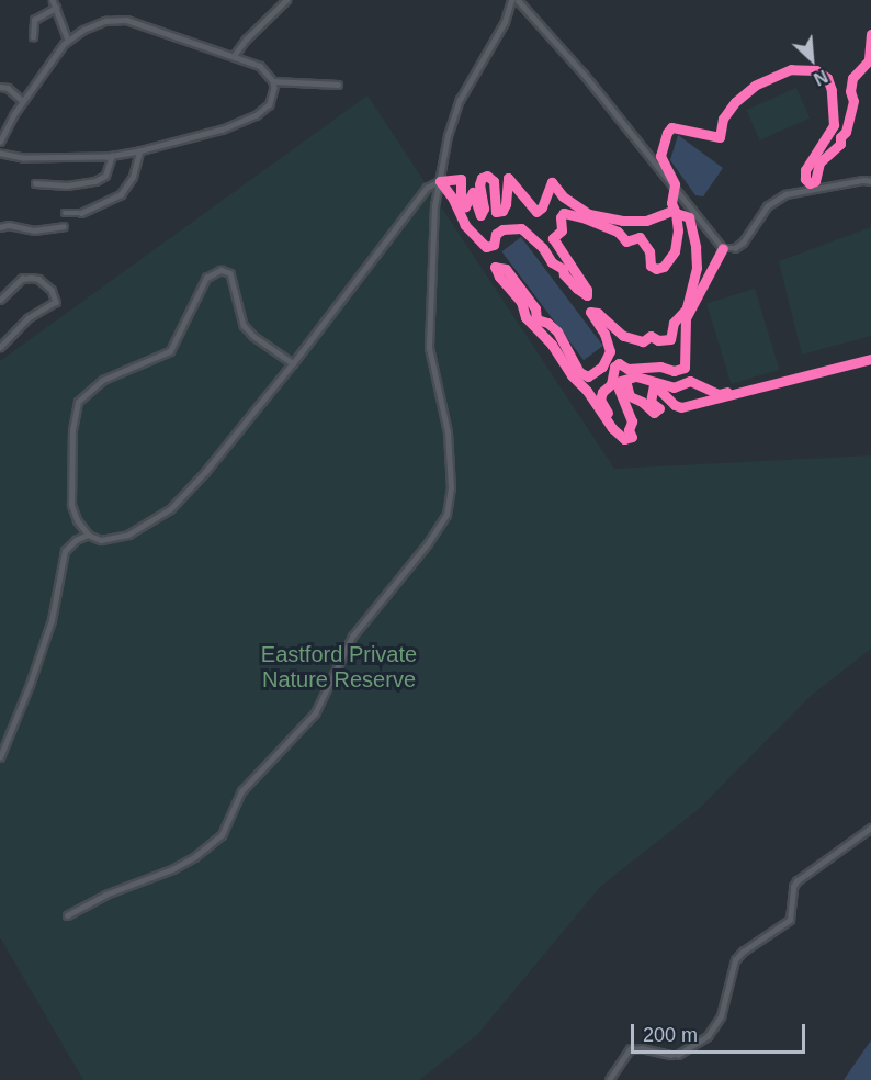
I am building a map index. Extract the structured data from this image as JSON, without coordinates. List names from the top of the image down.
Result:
{
  "parks": ["Eastford Private Nature Reserve"],
  "scale_bar": "200 m",
  "north": "bottom right"
}
